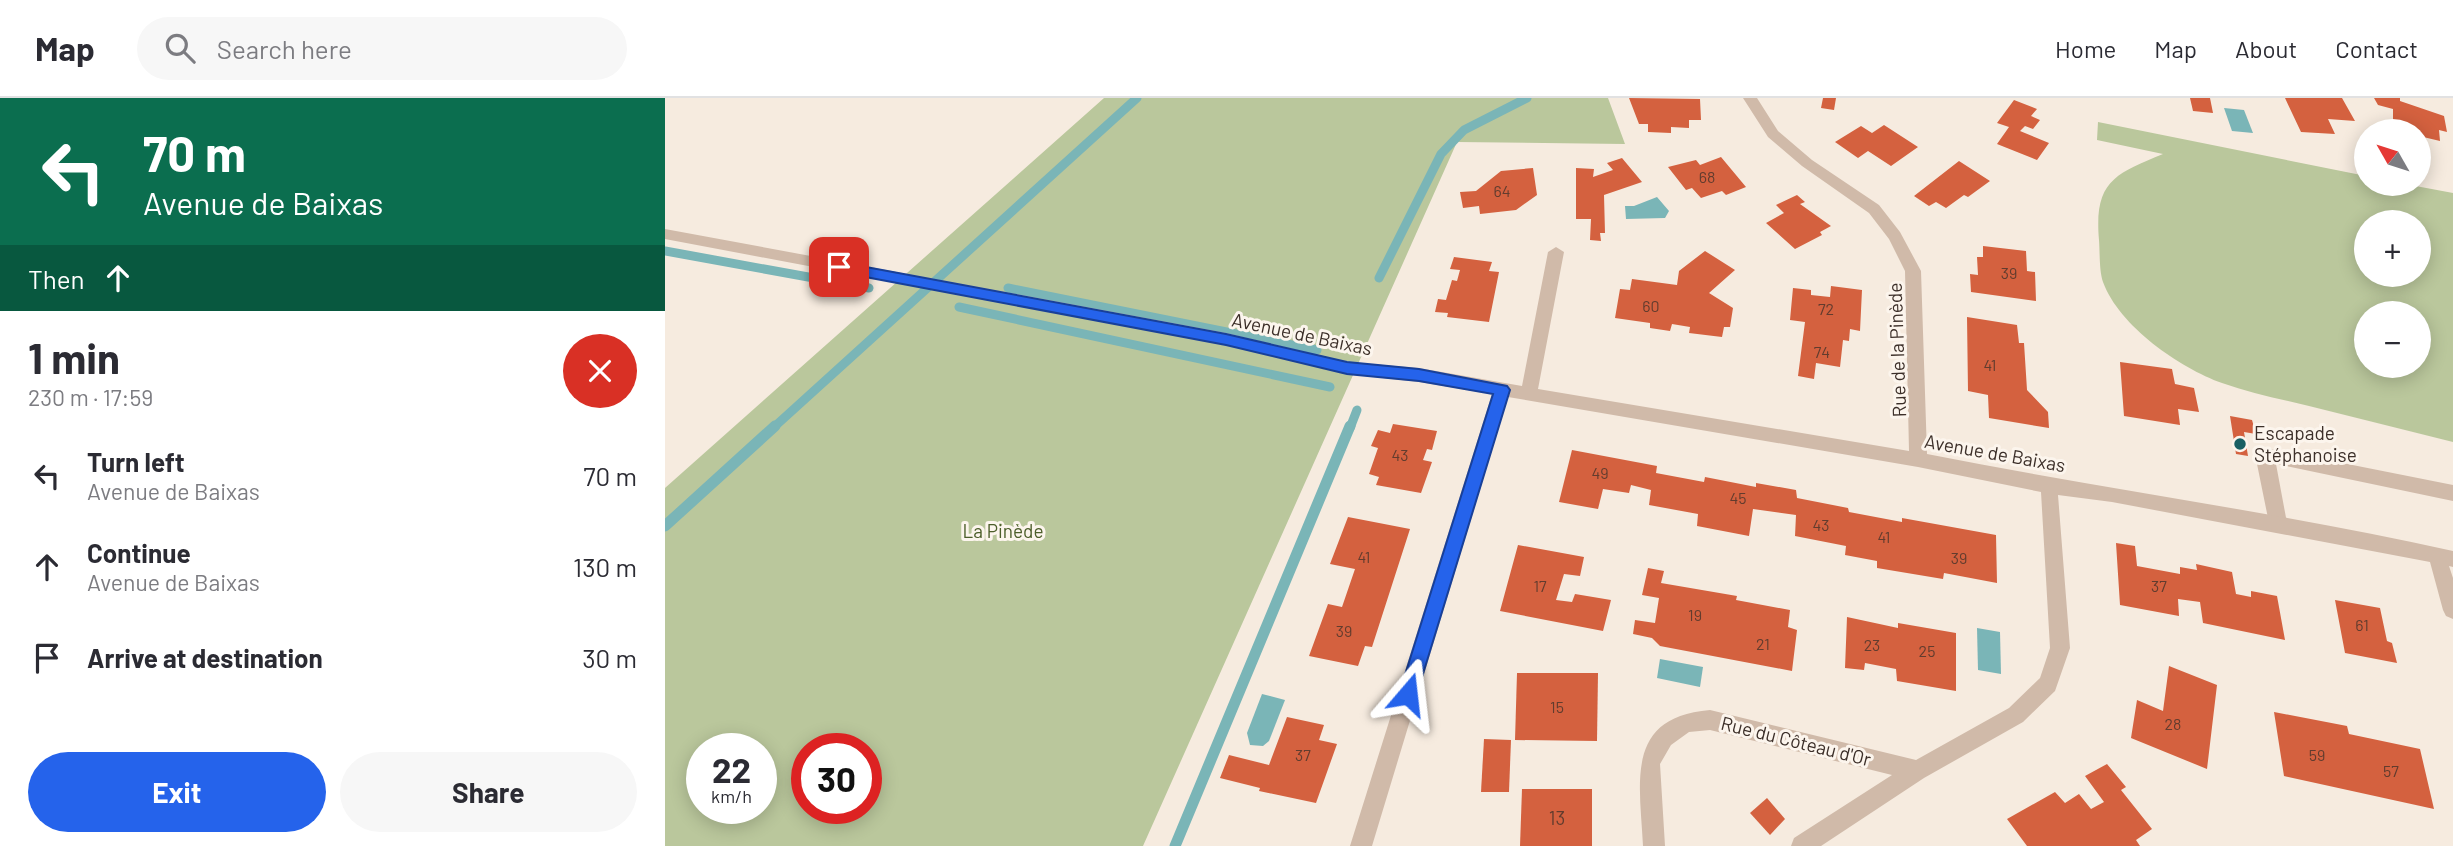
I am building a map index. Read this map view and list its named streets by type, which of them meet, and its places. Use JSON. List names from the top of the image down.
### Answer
{
  "streets": {
    "street": ["Avenue de Baixas", "Rue de la Pinède", "Rue du Côteau d'Or"]
  },
  "crossings": [
    ["Avenue de Baixas", "Rue de la Pinède"],
    ["Avenue de Baixas", "Rue du Côteau d'Or"]
  ],
  "parks": ["La Pinède"],
  "places": ["Escapade Stéphanoise"],
  "house_numbers": [
    "68",
    "64",
    "39",
    "60",
    "72",
    "74",
    "41",
    "43",
    "49",
    "45",
    "43",
    "41",
    "41",
    "39",
    "17",
    "37",
    "19",
    "61",
    "39",
    "21",
    "23",
    "25",
    "15",
    "28",
    "37",
    "59",
    "57",
    "13"
  ],
  "north": "top left",
  "page": {
    "header": "Map",
    "search": "Search here",
    "nav": [
      "Home",
      "Map",
      "About",
      "Contact"
    ],
    "turn": ["70 m", "Avenue de Baixas"],
    "map_buttons": ["+", "−"],
    "then": "Then",
    "heading": ["1 min", "230 m · 17:59"],
    "list": [
      {
        "name": "Turn left",
        "note": "Avenue de Baixas",
        "value": "70 m"
      },
      {
        "name": "Continue",
        "note": "Avenue de Baixas",
        "value": "130 m"
      },
      {
        "name": "Arrive at destination",
        "value": "30 m"
      }
    ],
    "speed": "22 km/h",
    "limit": "30",
    "buttons": ["Exit", "Share"]
  }
}
